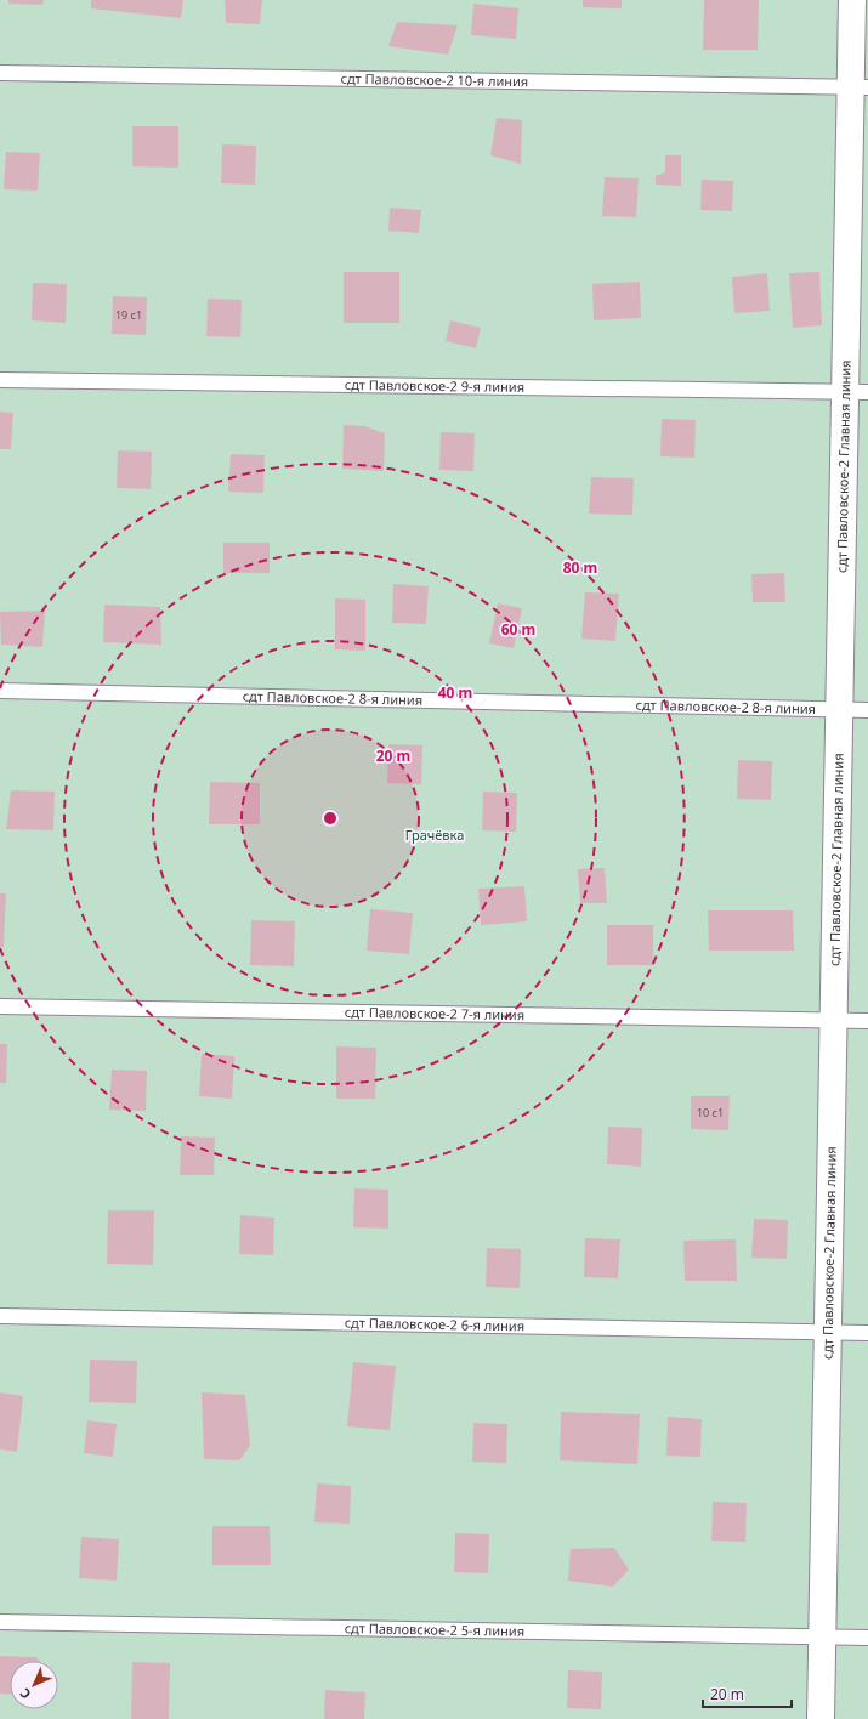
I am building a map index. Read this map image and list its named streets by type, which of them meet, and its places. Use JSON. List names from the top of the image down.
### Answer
{
  "streets": {
    "street": ["сдт Павловское-2 Главная линия"],
    "lane": [
      "сдт Павловское-2 10-я линия",
      "сдт Павловское-2 9-я линия",
      "сдт Павловское-2 8-я линия",
      "сдт Павловское-2 7-я линия",
      "сдт Павловское-2 6-я линия",
      "сдт Павловское-2 5-я линия"
    ]
  },
  "crossings": [
    ["сдт Павловское-2 10-я линия", "сдт Павловское-2 Главная линия"],
    ["сдт Павловское-2 9-я линия", "сдт Павловское-2 Главная линия"],
    ["сдт Павловское-2 Главная линия", "сдт Павловское-2 8-я линия"],
    ["сдт Павловское-2 Главная линия", "сдт Павловское-2 7-я линия"],
    ["сдт Павловское-2 Главная линия", "сдт Павловское-2 6-я линия"],
    ["сдт Павловское-2 Главная линия", "сдт Павловское-2 5-я линия"]
  ],
  "parks": ["Грачёвка"],
  "house_numbers": ["19 с1", "10 с1"],
  "scale_bar": "20 m",
  "north": "bottom left",
  "rings": [
    "80 m",
    "60 m",
    "40 m",
    "20 m"
  ]
}
